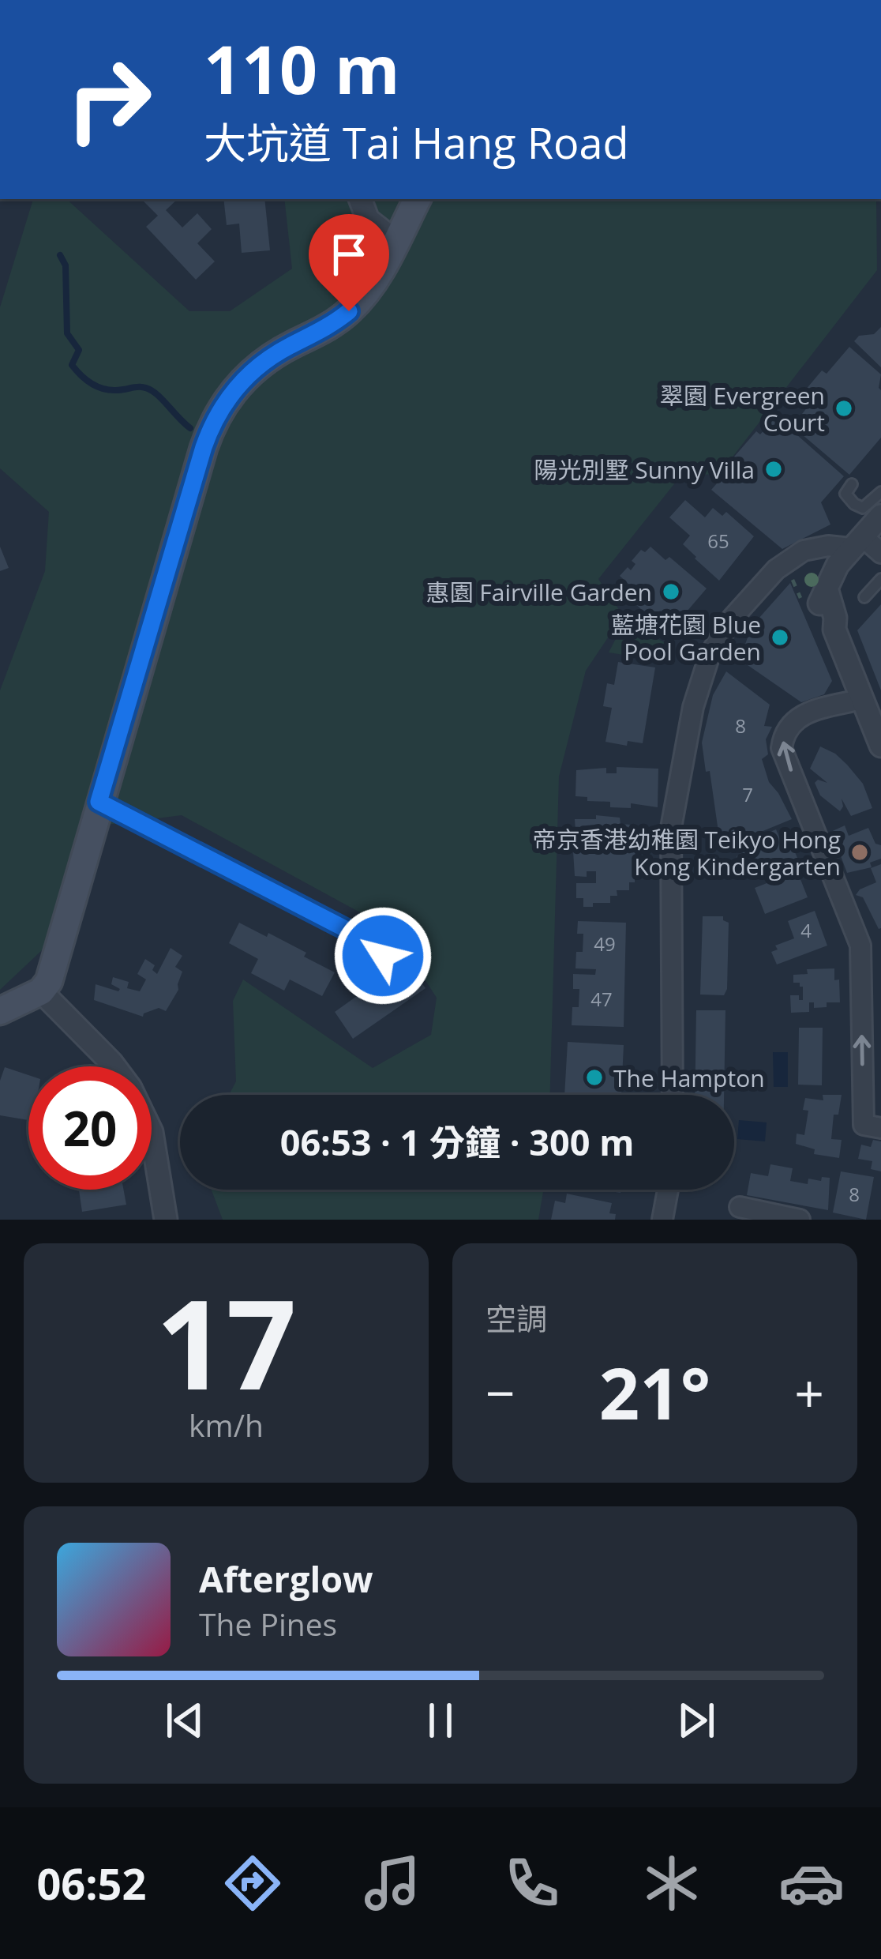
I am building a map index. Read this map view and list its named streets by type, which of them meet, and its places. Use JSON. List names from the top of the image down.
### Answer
{
  "places": [
    "翠園 Evergreen Court",
    "陽光別墅 Sunny Villa",
    "惠園 Fairville Garden",
    "藍塘花園 Blue Pool Garden",
    "帝京香港幼稚園 Teikyo Hong Kong Kindergarten",
    "The Hampton"
  ],
  "house_numbers": [
    "65",
    "8",
    "7",
    "4",
    "49",
    "47",
    "8"
  ],
  "page": {
    "turn": ["110 m", "大坑道 Tai Hang Road"],
    "limit": "20",
    "trip": "06:53 · 1 分鐘 · 300 m",
    "tile": [
      ["17", "km/h"],
      "空調"
    ],
    "heat": ["−", "21°", "+"],
    "song": ["Afterglow", "The Pines"],
    "tabs": "06:52"
  }
}
